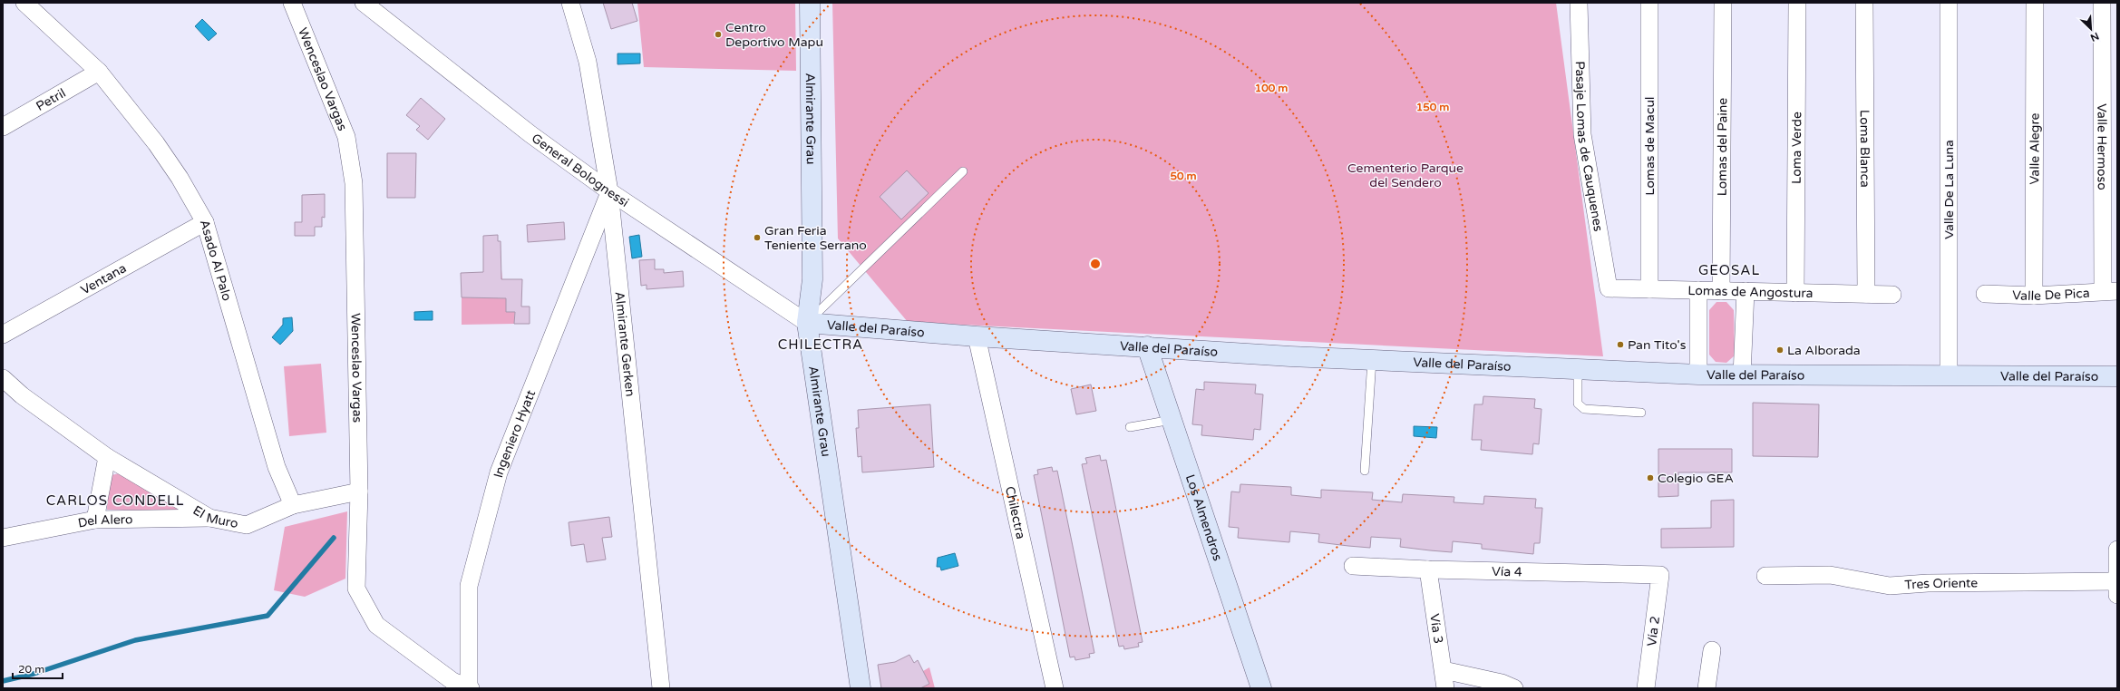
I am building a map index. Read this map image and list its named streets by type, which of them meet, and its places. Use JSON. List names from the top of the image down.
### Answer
{
  "streets": {
    "street": [
      "Wenceslao Vargas",
      "Petril",
      "Almirante Grau",
      "Pasaje Lomas de Cauquenes",
      "Lomas de Macul",
      "Lomas del Paine",
      "Valle Hermoso",
      "Loma Verde",
      "Loma Blanca",
      "Valle Alegre",
      "General Bolognessi",
      "Valle De La Luna",
      "Asado Al Palo",
      "Ventana",
      "Lomas de Angostura",
      "Valle De Pica",
      "Valle del Paraíso",
      "Almirante Gerken",
      "Ingeniero Hyatt",
      "Chilectra",
      "El Muro",
      "Los Almendros",
      "Del Alero",
      "Vía 4",
      "Tres Oriente",
      "Vía 3",
      "Vía 2"
    ]
  },
  "crossings": [
    ["Wenceslao Vargas", "Ingeniero Hyatt"],
    ["Petril", "Asado Al Palo"],
    ["Almirante Grau", "General Bolognessi"],
    ["Almirante Grau", "Valle del Paraíso"],
    ["Pasaje Lomas de Cauquenes", "Lomas de Angostura"],
    ["Lomas de Macul", "Lomas de Angostura"],
    ["Lomas del Paine", "Lomas de Angostura"],
    ["Valle Hermoso", "Valle De Pica"],
    ["Loma Verde", "Lomas de Angostura"],
    ["Loma Blanca", "Lomas de Angostura"],
    ["Valle Alegre", "Valle De Pica"],
    ["General Bolognessi", "Valle del Paraíso"],
    ["General Bolognessi", "Almirante Gerken"],
    ["General Bolognessi", "Ingeniero Hyatt"],
    ["Valle De La Luna", "Valle del Paraíso"],
    ["Asado Al Palo", "Ventana"],
    ["Asado Al Palo", "El Muro"],
    ["Valle del Paraíso", "Chilectra"],
    ["Valle del Paraíso", "Los Almendros"],
    ["Almirante Gerken", "Ingeniero Hyatt"],
    ["El Muro", "Del Alero"],
    ["Vía 4", "Vía 3"],
    ["Vía 4", "Vía 2"]
  ],
  "districts": ["GEOSAL", "CHILECTRA", "CARLOS CONDELL"],
  "parks": ["Cementerio Parque del Sendero"],
  "places": [
    "Centro Deportivo Mapu",
    "Gran Feria Teniente Serrano",
    "Pan Tito's",
    "La Alborada",
    "Colegio GEA"
  ],
  "scale_bar": "20 m",
  "north": "bottom right",
  "rings": ["100 m", "150 m", "50 m"]
}
